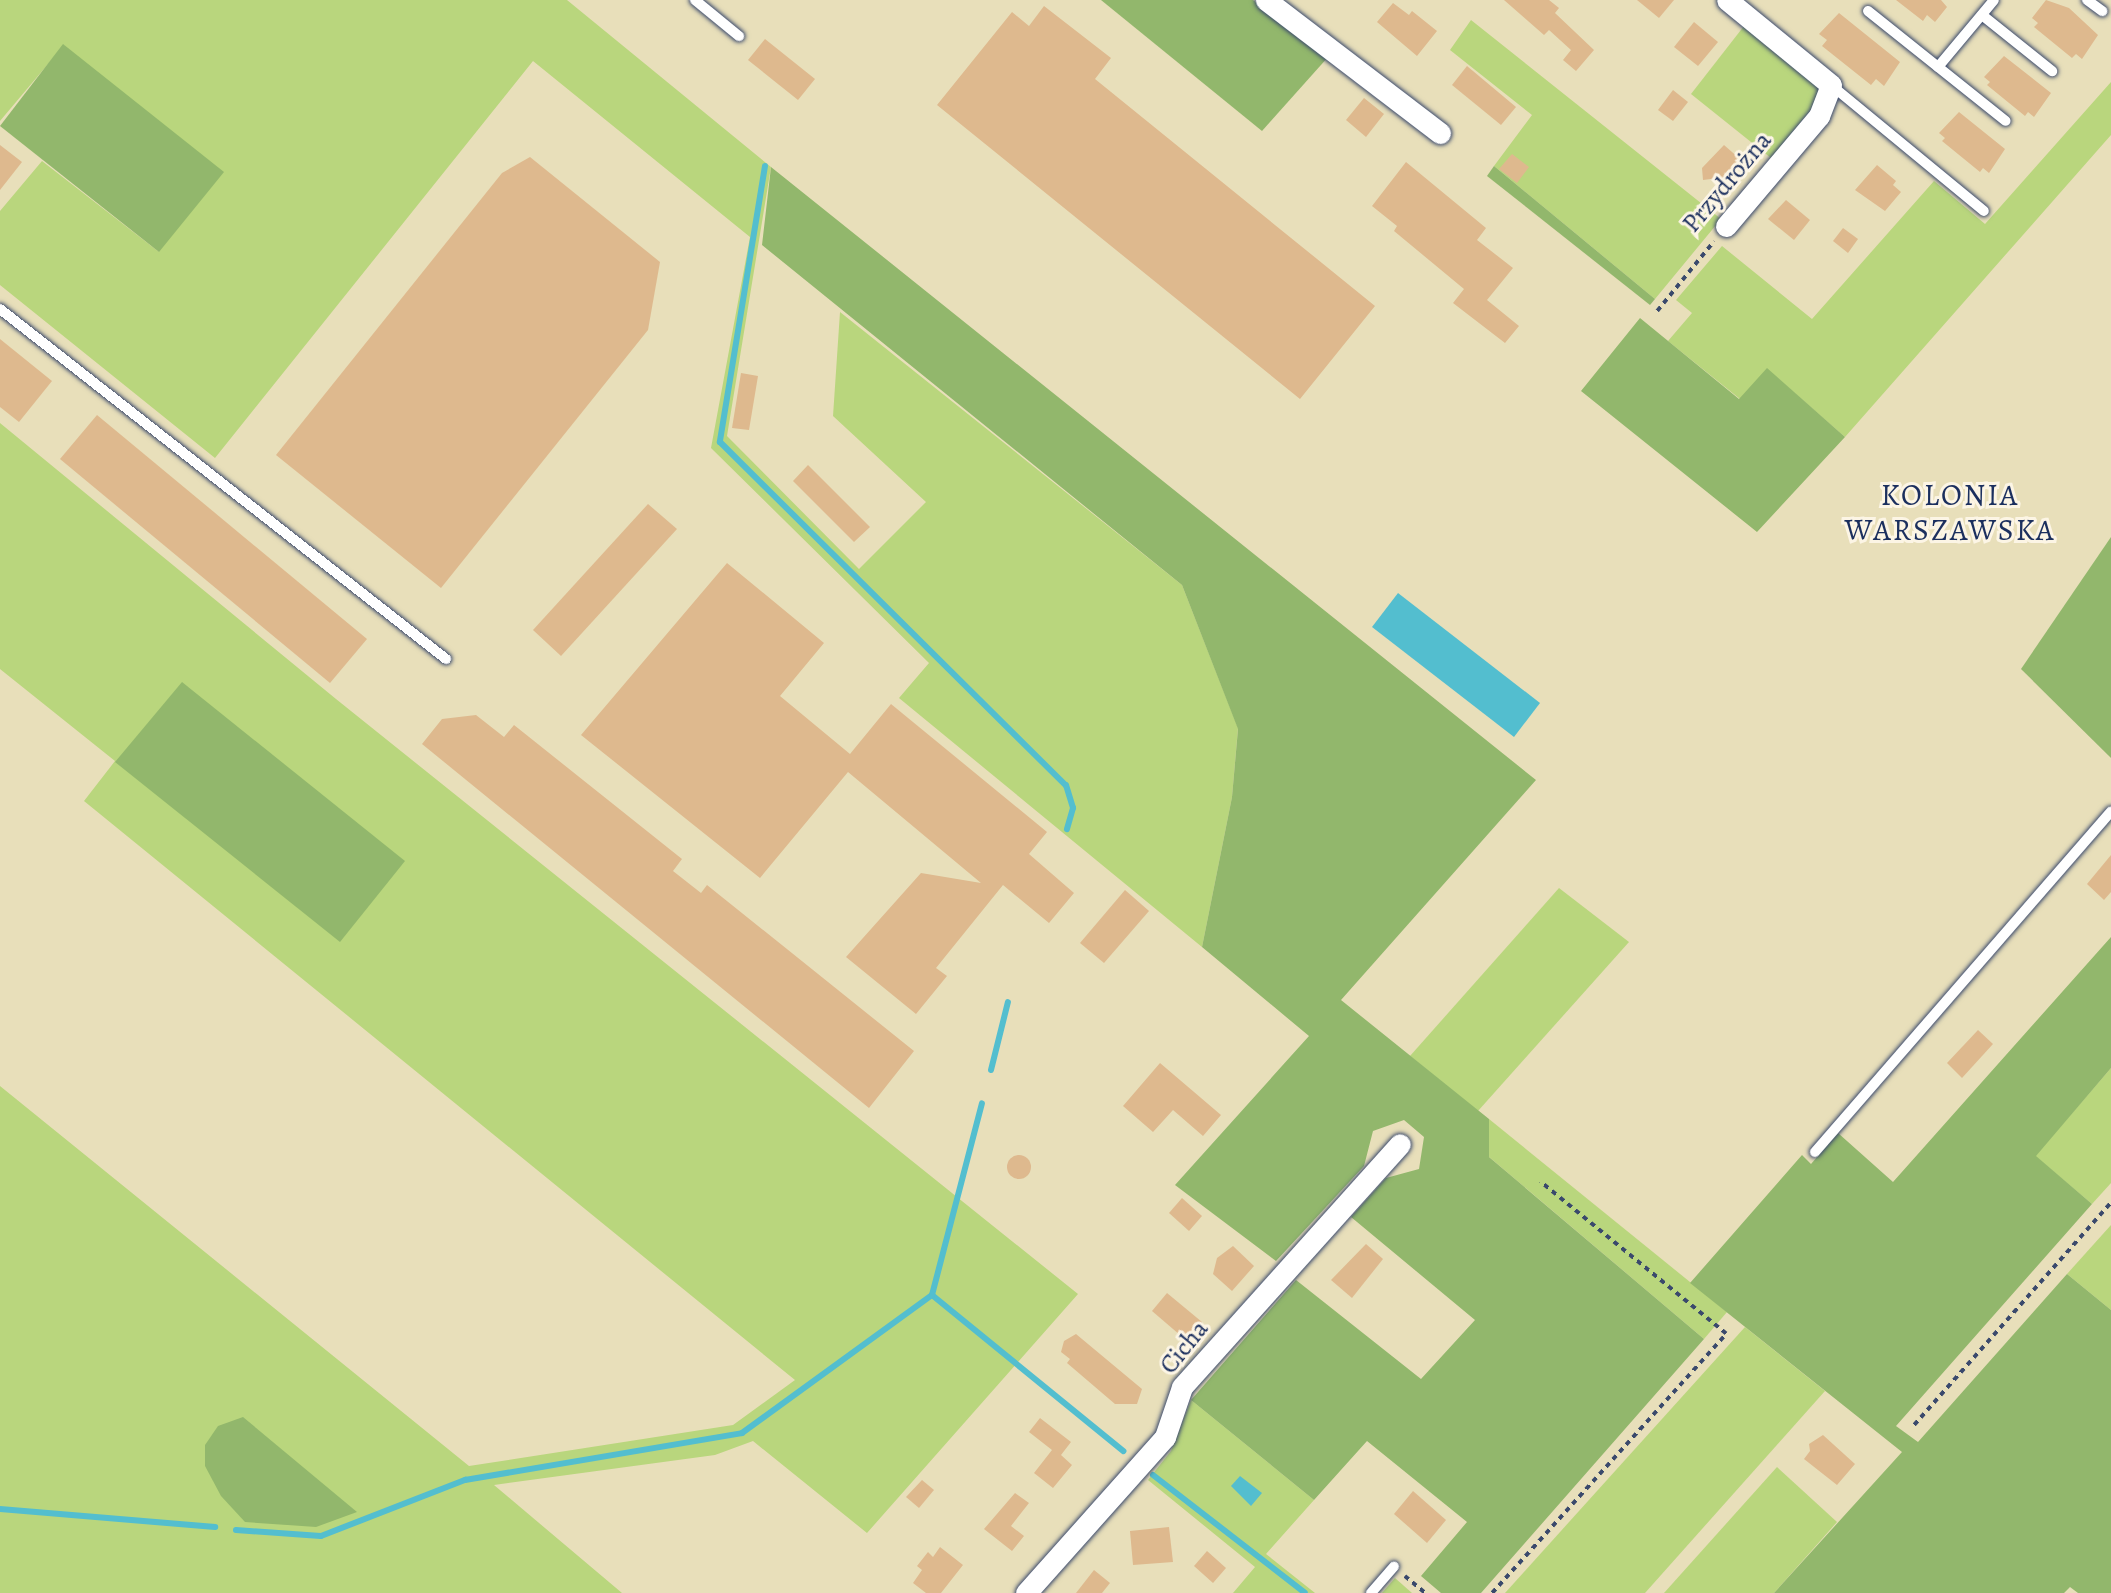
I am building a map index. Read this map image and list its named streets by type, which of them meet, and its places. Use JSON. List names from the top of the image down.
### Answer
{
  "streets": {
    "street": ["Przydrożna", "Cicha"]
  },
  "districts": ["KOLONIA WARSZAWSKA"]
}
